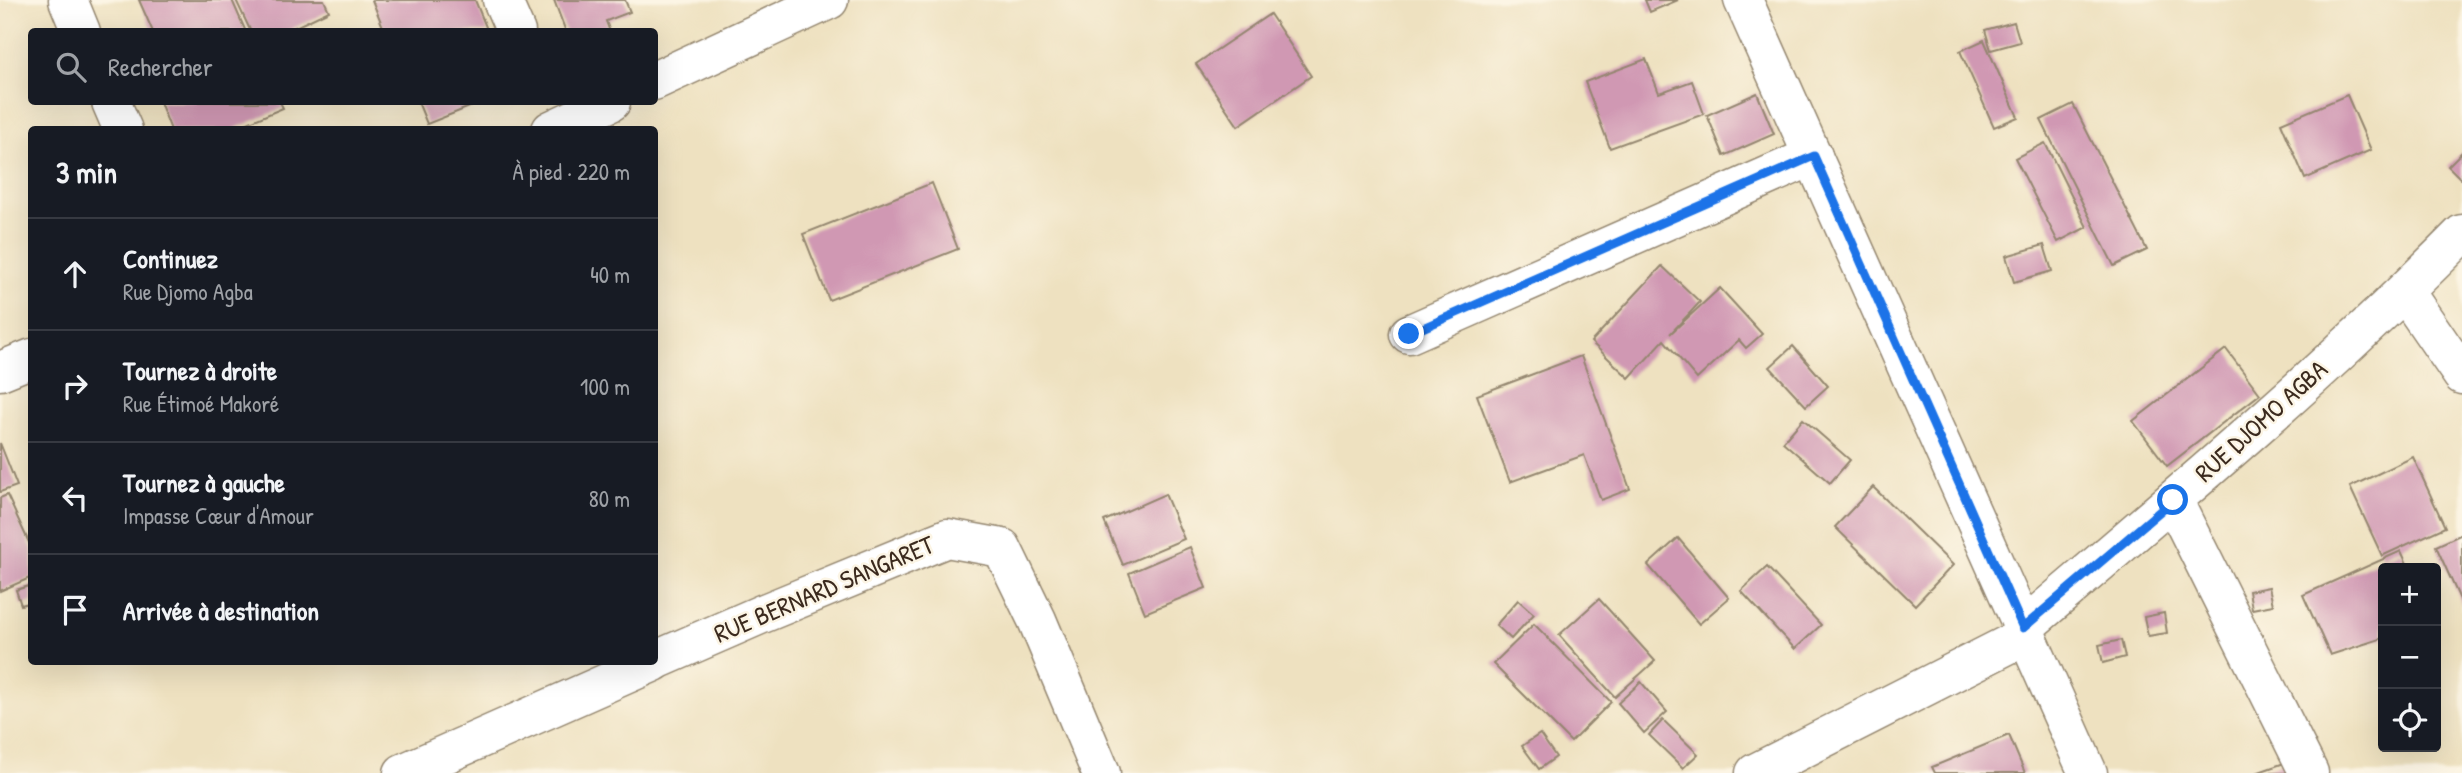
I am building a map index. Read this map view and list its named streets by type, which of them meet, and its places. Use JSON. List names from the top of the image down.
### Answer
{
  "streets": {
    "street": ["RUE DJOMO AGBA", "RUE BERNARD SANGARET"]
  },
  "page": {
    "search": "Rechercher",
    "heading": ["3 min", "À pied · 220 m"],
    "list": [
      ["Continuez", "Rue Djomo Agba", "40 m"],
      ["Tournez à droite", "Rue Étimoé Makoré", "100 m"],
      ["Tournez à gauche", "Impasse Cœur d'Amour", "80 m"],
      "Arrivée à destination"
    ],
    "map_buttons": ["+", "−"]
  }
}
